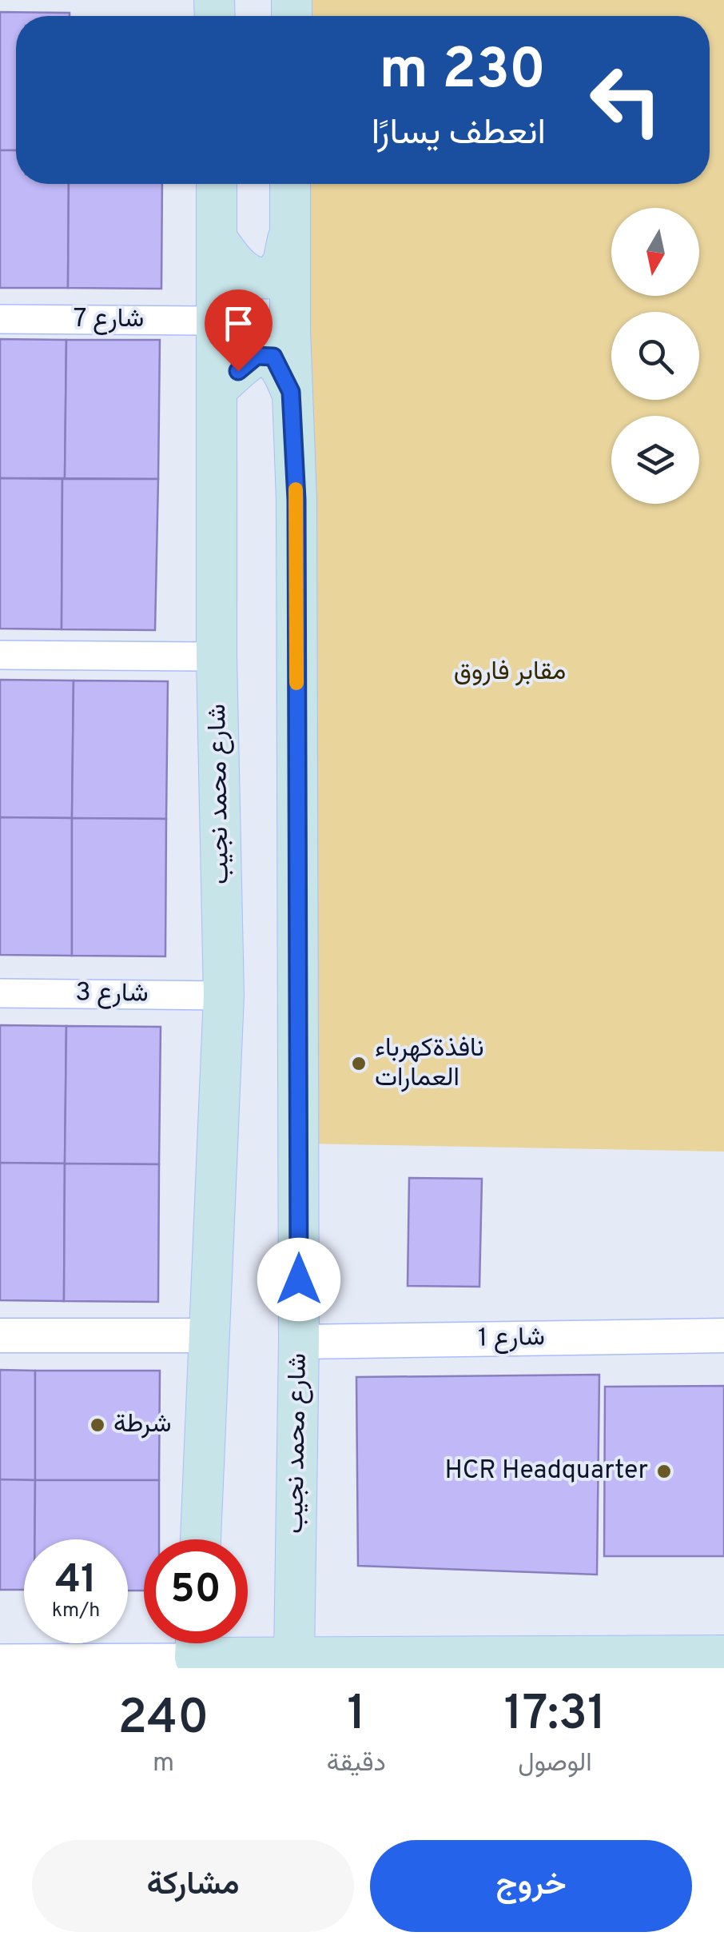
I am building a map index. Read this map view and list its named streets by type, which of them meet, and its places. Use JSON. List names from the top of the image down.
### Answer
{
  "streets": {
    "main road": ["شارع محمد نجيب"],
    "street": ["شارع 7", "شارع 3", "شارع 1"]
  },
  "crossings": [
    ["شارع 7", "شارع محمد نجيب"],
    ["شارع محمد نجيب", "شارع 3"],
    ["شارع محمد نجيب", "شارع 1"]
  ],
  "parks": ["مقابر فاروق"],
  "places": ["نافذةكهرباء العمارات", "شرطة", "HCR Headquarter"],
  "north": "bottom",
  "page": {
    "turn": ["230 m", "انعطف يسارًا"],
    "speed": "41 km/h",
    "limit": "50",
    "eta": [
      "17:31",
      "الوصول",
      "1",
      "دقيقة",
      "240",
      "m"
    ],
    "buttons": ["خروج", "مشاركة"]
  }
}
